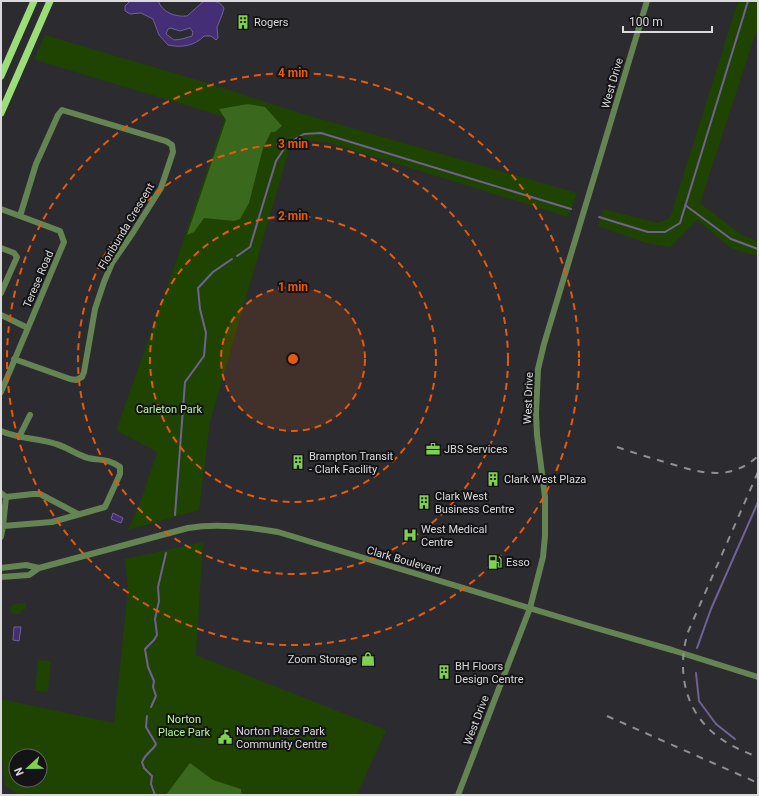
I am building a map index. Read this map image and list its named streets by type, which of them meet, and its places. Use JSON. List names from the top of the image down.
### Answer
{
  "streets": {
    "street": [
      "West Drive",
      "Floribunda Crescent",
      "Terese Road",
      "Clark Boulevard"
    ]
  },
  "crossings": [
    ["West Drive", "Clark Boulevard"],
    ["Floribunda Crescent", "Terese Road"]
  ],
  "parks": ["Carleton Park", "Norton Place Park"],
  "places": {
    "building": [
      "Rogers",
      "Brampton Transit - Clark Facility",
      "Clark West Plaza",
      "Clark West Business Centre",
      "BH Floors Design Centre"
    ],
    "office": ["JBS Services"],
    "hospital": ["West Medical Centre"],
    "fuel station": ["Esso"],
    "shop": ["Zoom Storage"],
    "public building": ["Norton Place Park Community Centre"]
  },
  "scale_bar": "100 m",
  "north": "left",
  "rings": [
    "4 min",
    "3 min",
    "2 min",
    "1 min"
  ]
}
